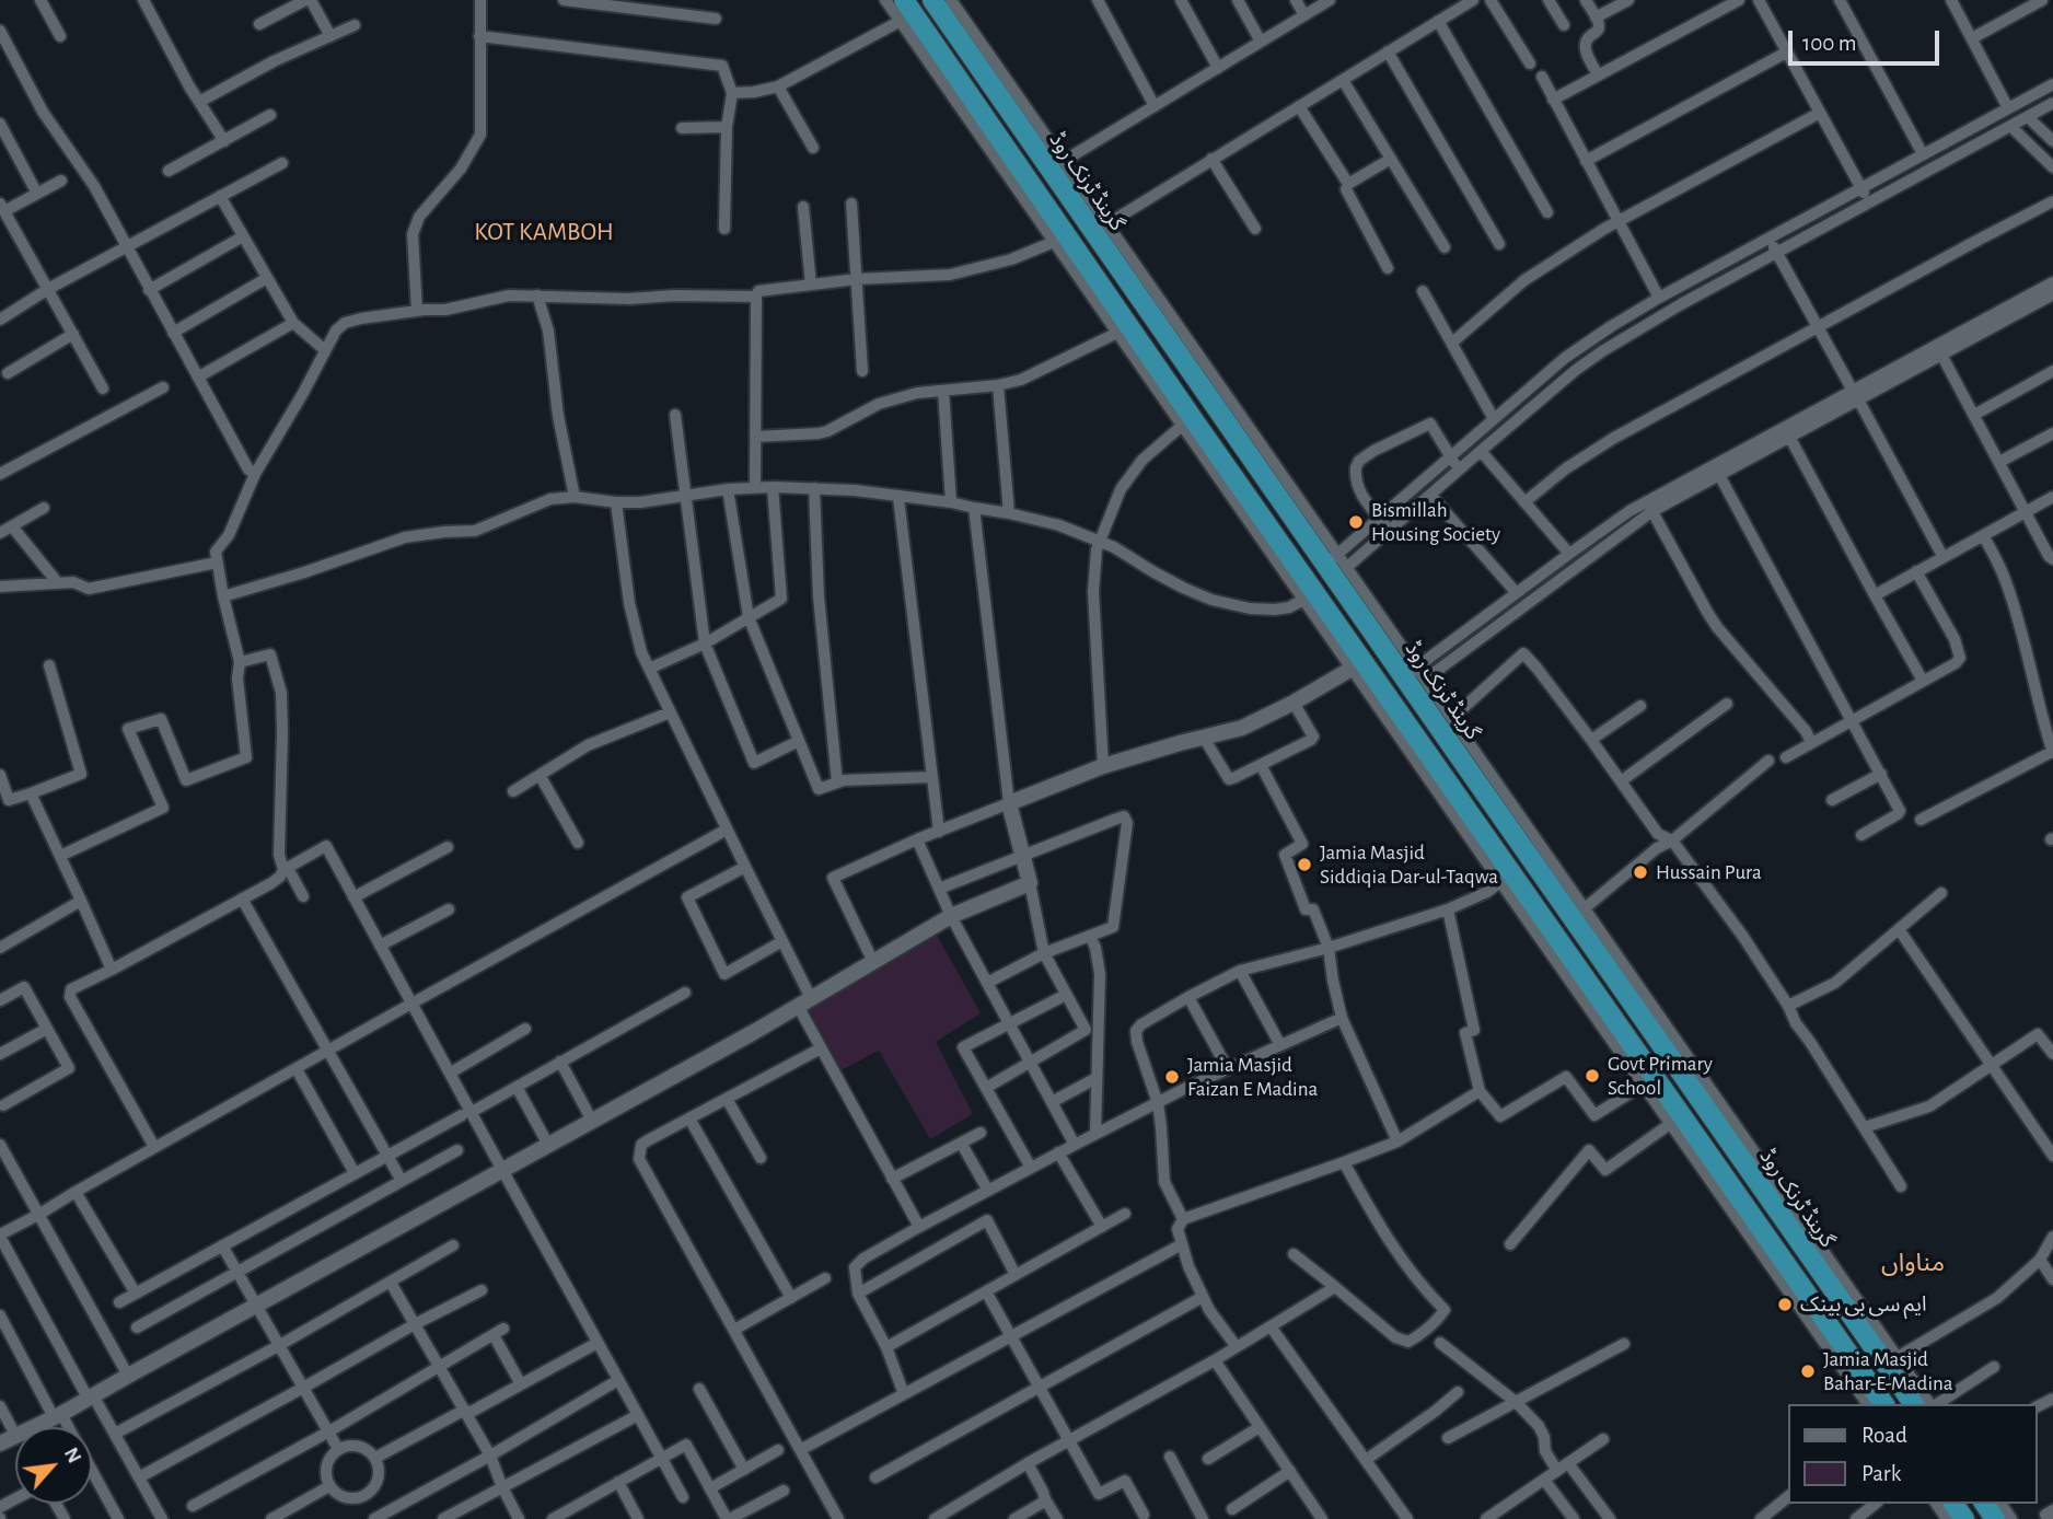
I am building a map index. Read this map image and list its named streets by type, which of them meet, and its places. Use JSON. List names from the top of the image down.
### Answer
{
  "streets": {
    "highway": ["گرینڈ ٹرنک روڈ"]
  },
  "districts": ["KOT KAMBOH", "مناواں"],
  "places": [
    "Bismillah Housing Society",
    "Jamia Masjid Siddiqia Dar-ul-Taqwa",
    "Hussain Pura",
    "Govt Primary School",
    "Jamia Masjid Faizan E Madina",
    "ایم سی بی بینک",
    "Jamia Masjid Bahar-E-Madina"
  ],
  "legend": ["Road", "Park"],
  "scale_bar": "100 m",
  "north": "top right"
}
